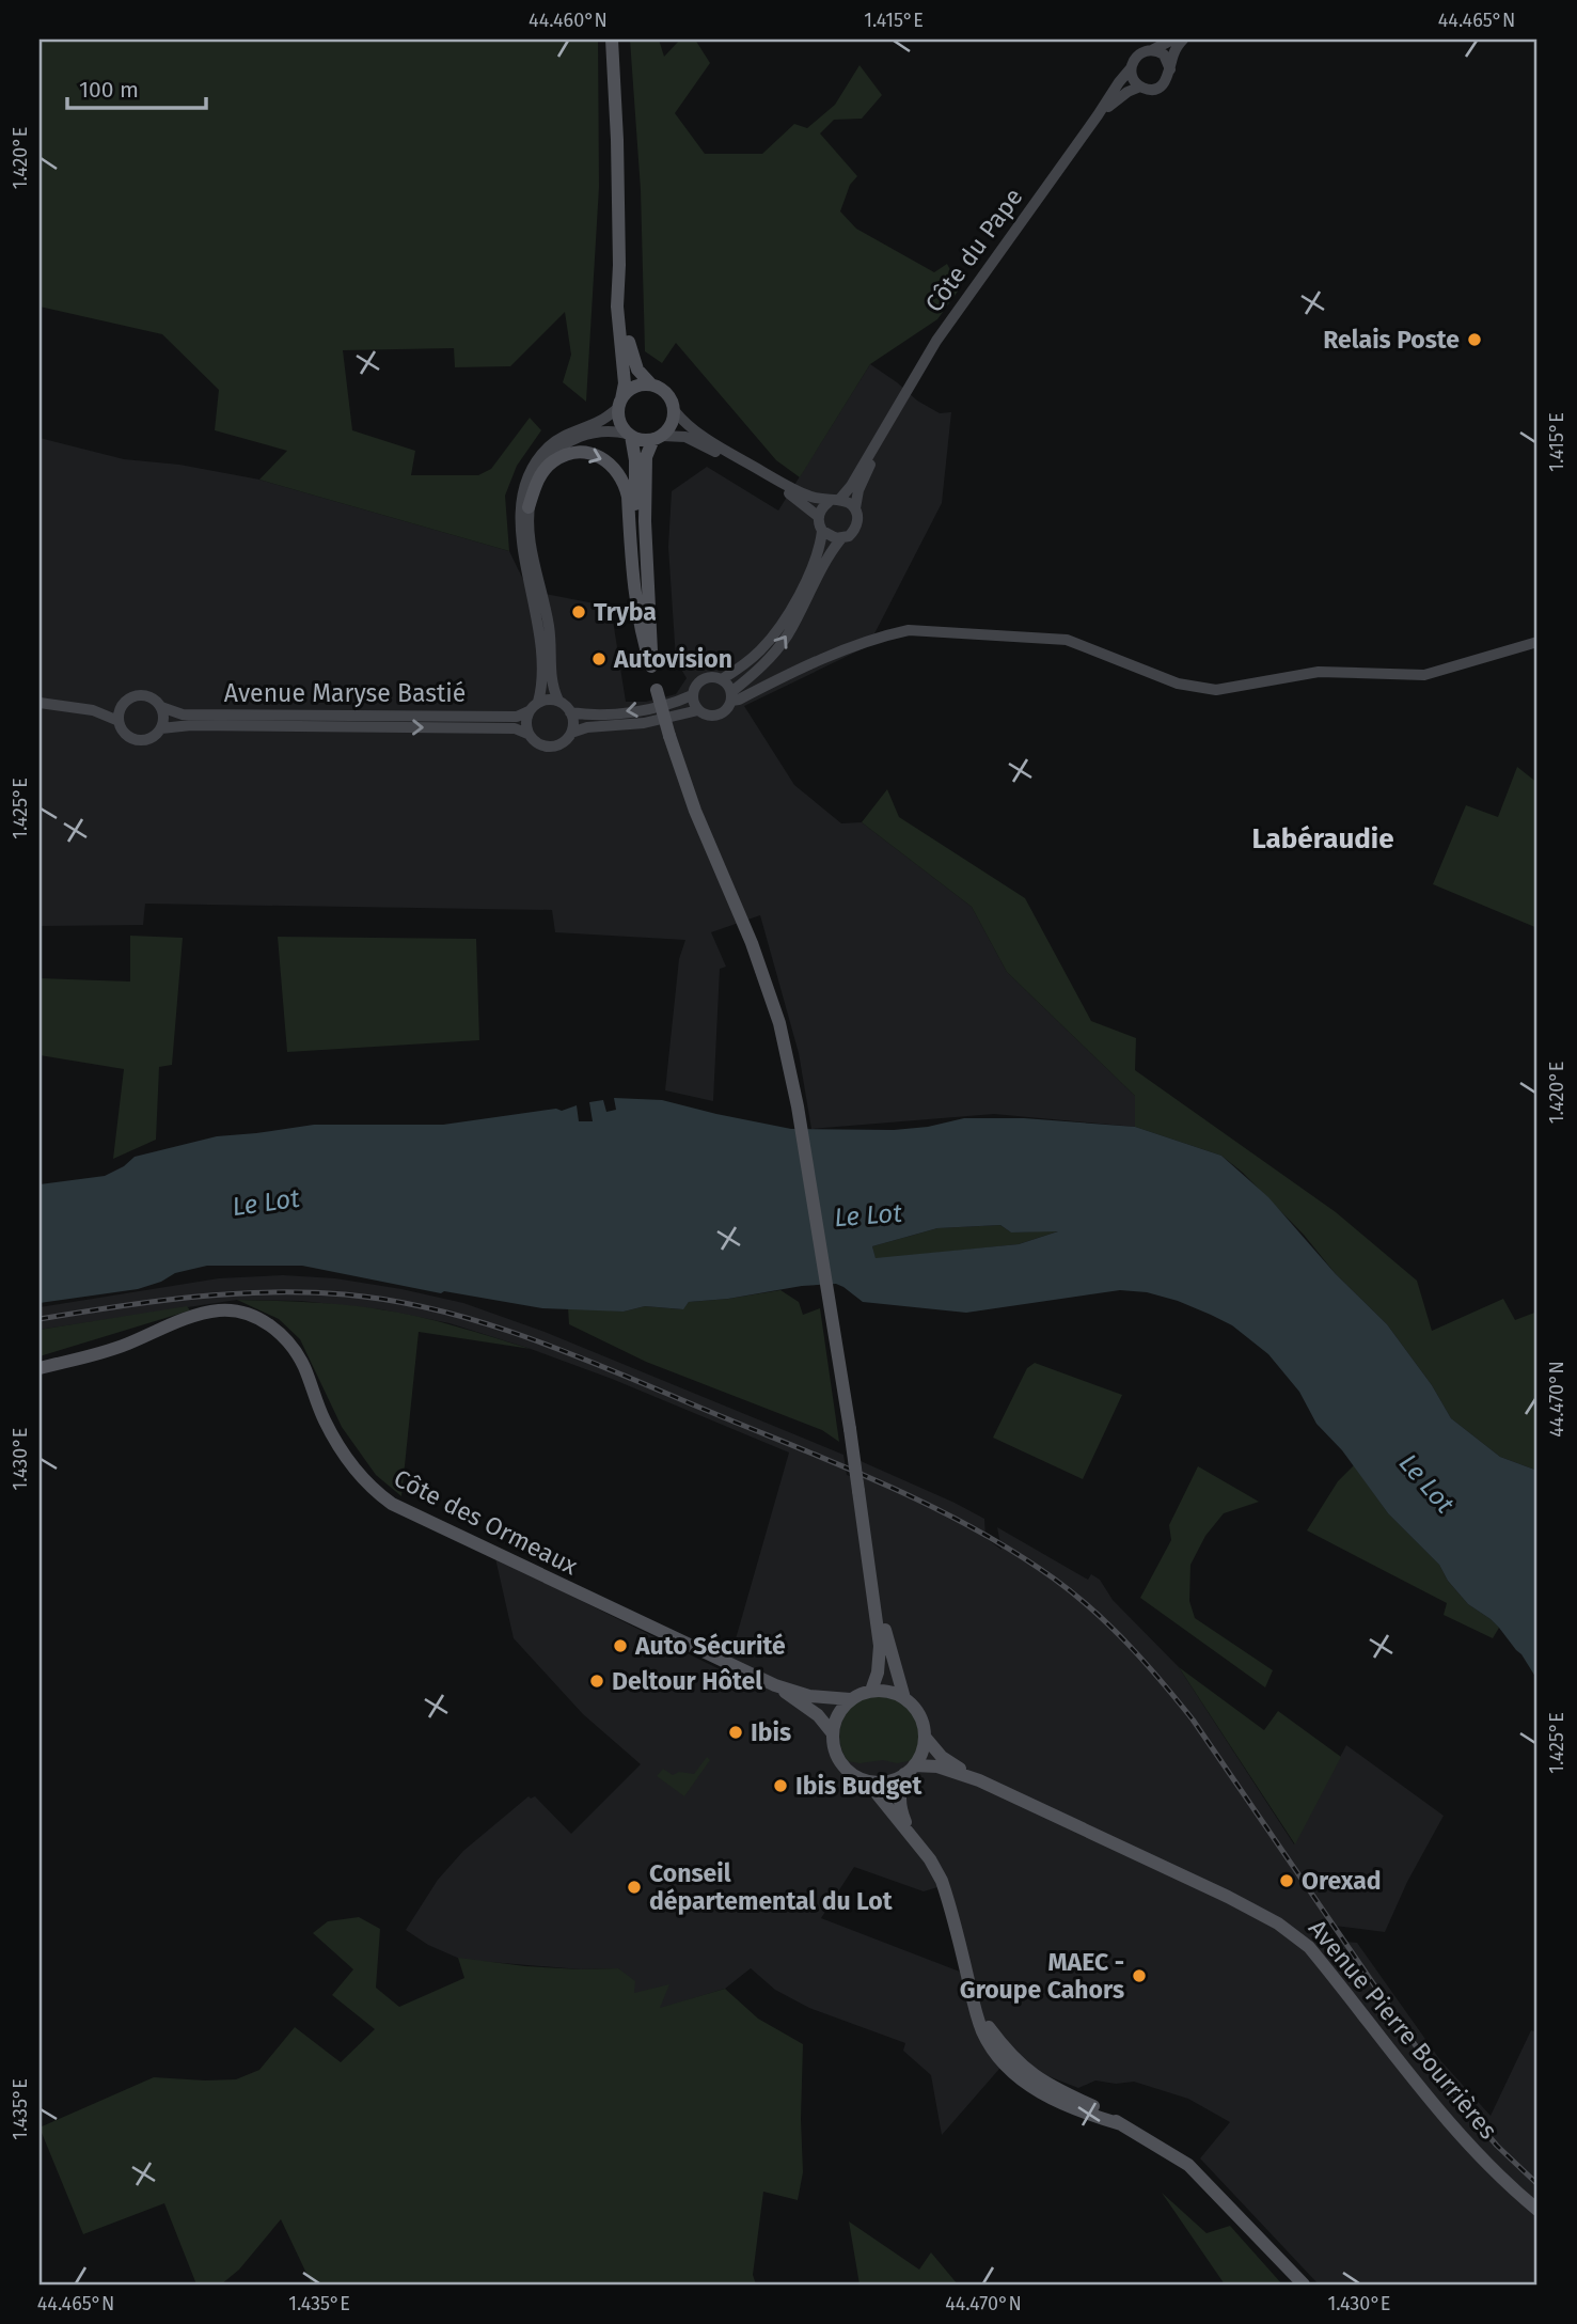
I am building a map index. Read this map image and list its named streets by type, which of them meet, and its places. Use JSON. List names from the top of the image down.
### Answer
{
  "streets": {
    "main road": ["Côte des Ormeaux", "Avenue Pierre Bourrières"],
    "street": ["Côte du Pape", "Avenue Maryse Bastié"]
  },
  "crossings": [
    ["Côte des Ormeaux", "Avenue Pierre Bourrières"]
  ],
  "districts": ["Labéraudie"],
  "water": ["Le Lot"],
  "places": [
    "Relais Poste",
    "Tryba",
    "Autovision",
    "Auto Sécurité",
    "Deltour Hôtel",
    "Ibis",
    "Ibis Budget",
    "Orexad",
    "Conseil départemental du Lot",
    "MAEC - Groupe Cahors"
  ],
  "scale_bar": "100 m",
  "coordinates": [
    "44.460°N",
    "1.415°E",
    "44.465°N",
    "1.420°E",
    "1.425°E",
    "44.470°N",
    "1.430°E",
    "1.435°E"
  ]
}
